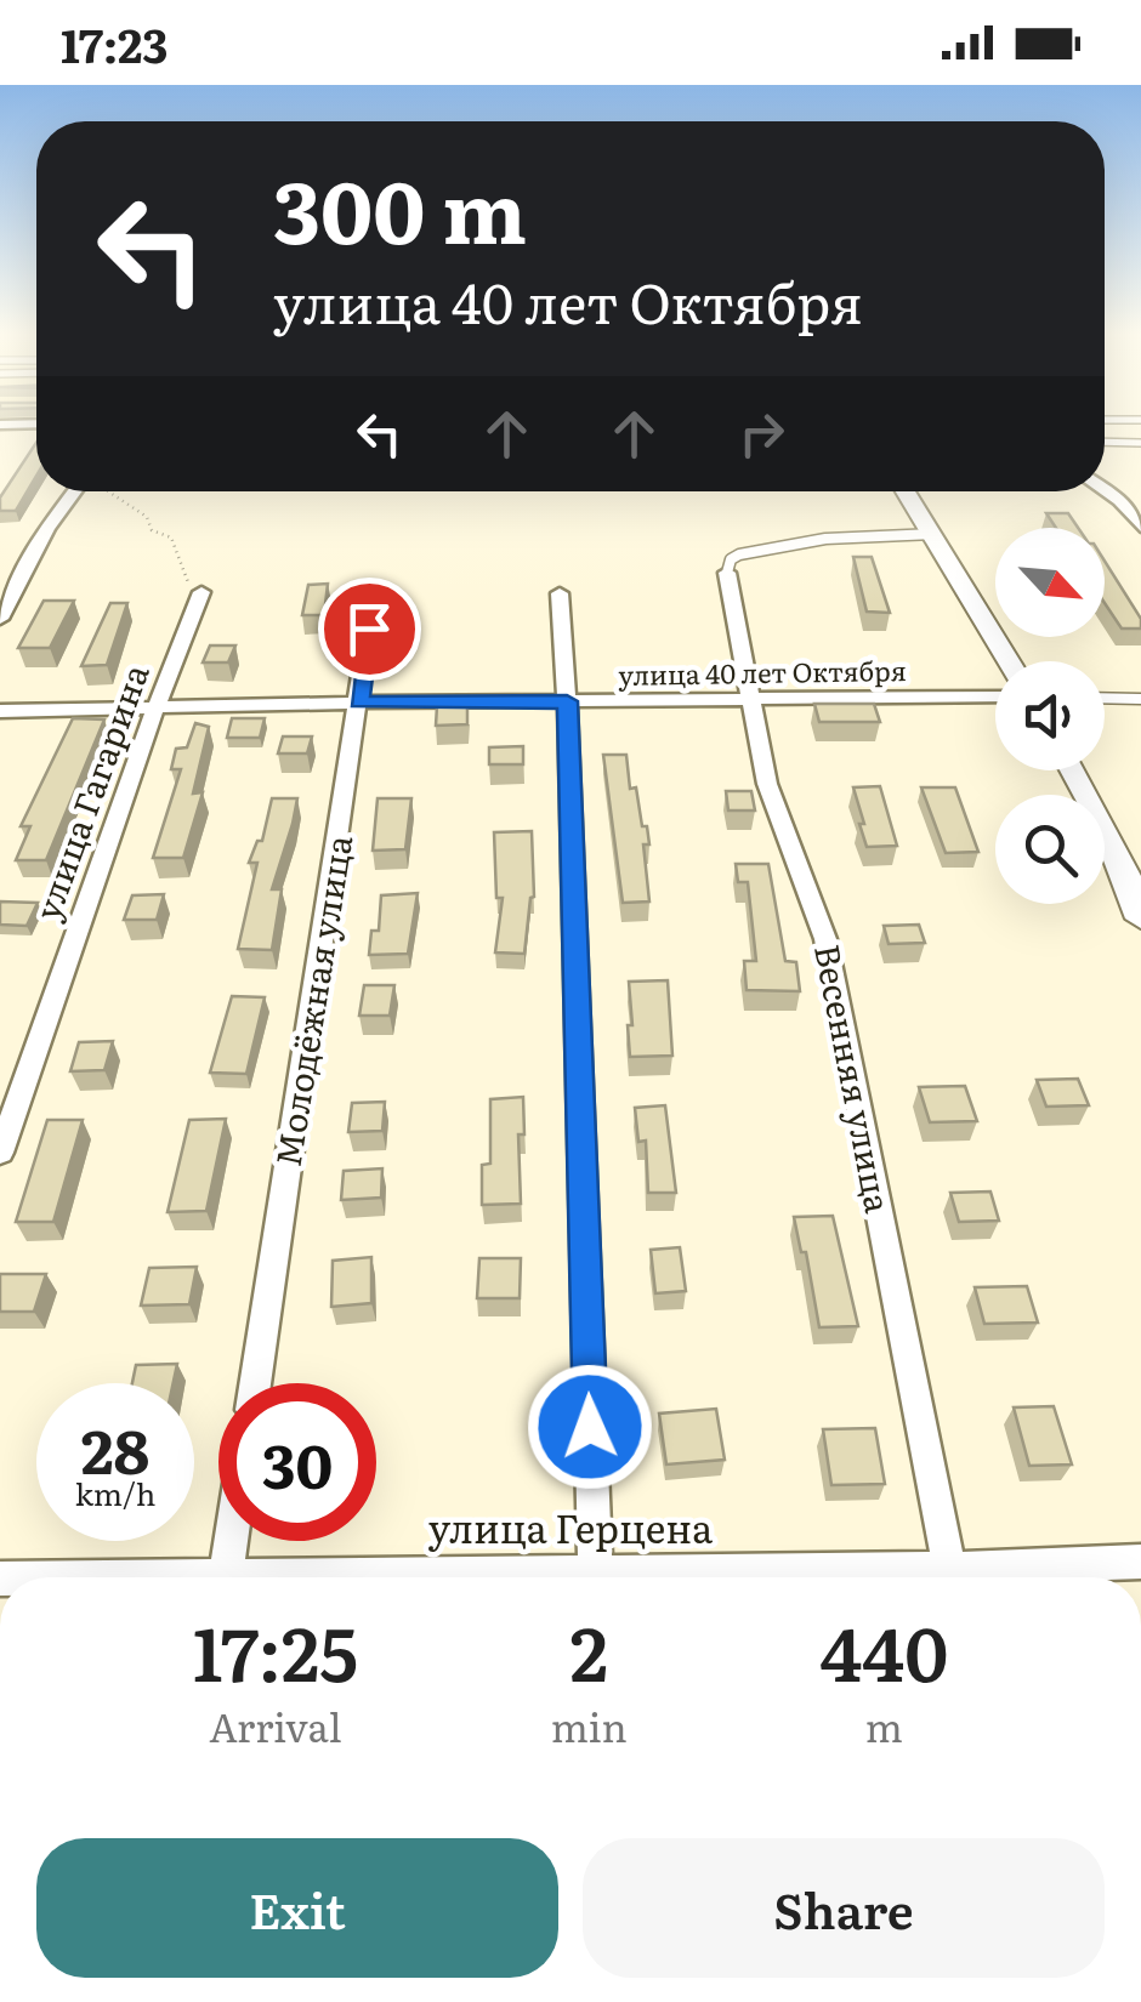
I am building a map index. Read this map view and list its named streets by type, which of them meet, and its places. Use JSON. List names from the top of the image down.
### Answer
{
  "streets": {
    "street": [
      "улица 40 лет Октября",
      "улица Гагарина",
      "Молодёжная улица",
      "Весенняя улица",
      "улица Герцена"
    ]
  },
  "crossings": [
    ["улица 40 лет Октября", "улица Гагарина"],
    ["улица 40 лет Октября", "Молодёжная улица"],
    ["улица 40 лет Октября", "Весенняя улица"]
  ],
  "north": "bottom right",
  "page": {
    "status": "17:23",
    "turn": ["300 m", "улица 40 лет Октября"],
    "speed": "28 km/h",
    "limit": "30",
    "eta": [
      "17:25",
      "Arrival",
      "2",
      "min",
      "440",
      "m"
    ],
    "buttons": ["Exit", "Share"]
  }
}
